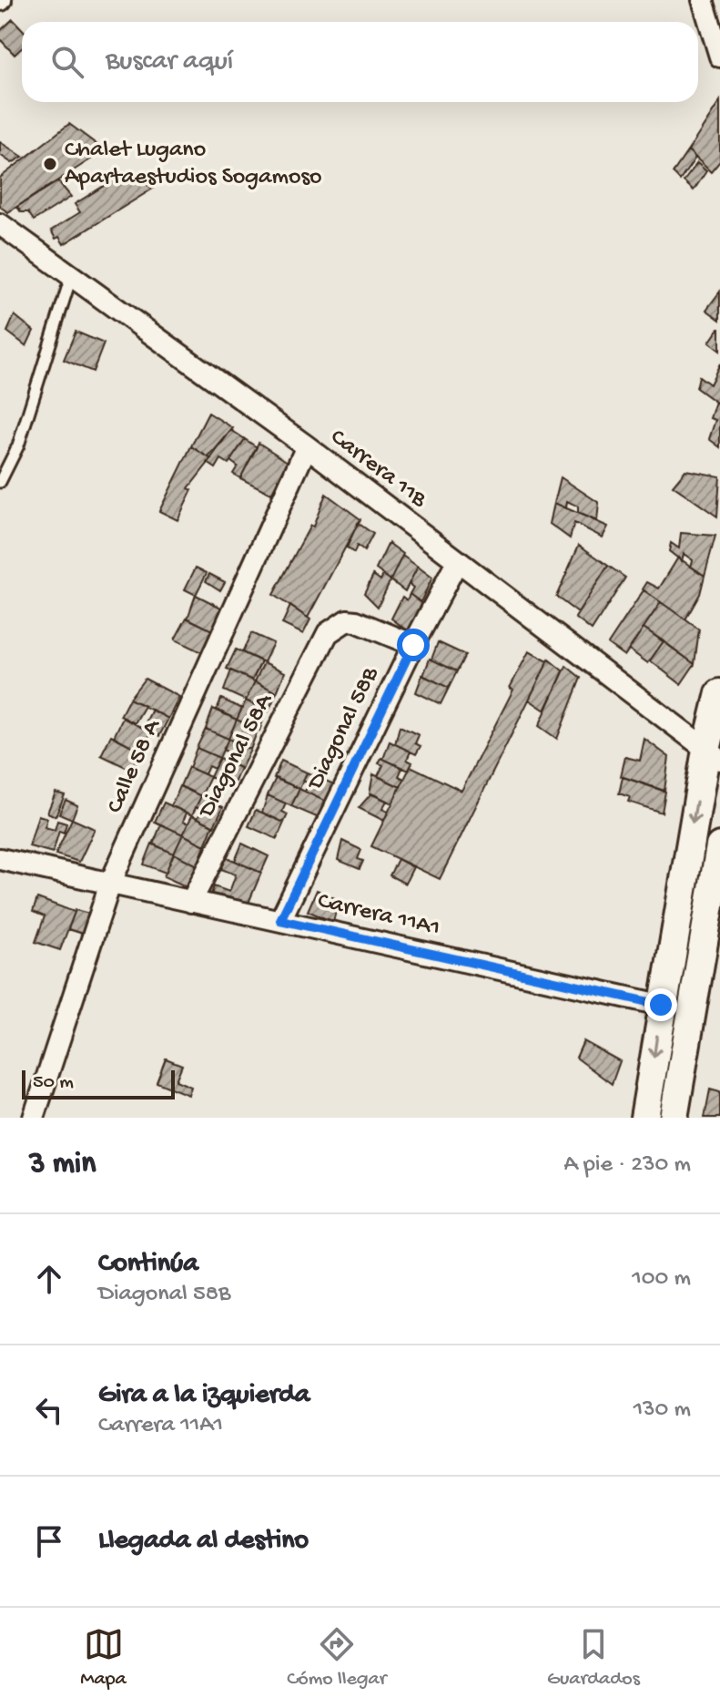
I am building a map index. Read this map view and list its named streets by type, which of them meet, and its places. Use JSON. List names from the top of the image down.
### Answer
{
  "streets": {
    "street": [
      "Carrera 11B",
      "Diagonal 58B",
      "Diagonal 58A",
      "Calle 58 A",
      "Carrera 11A1"
    ]
  },
  "crossings": [
    ["Carrera 11B", "Diagonal 58B"],
    ["Carrera 11B", "Calle 58 A"],
    ["Diagonal 58B", "Diagonal 58A"],
    ["Diagonal 58B", "Carrera 11A1"],
    ["Diagonal 58A", "Carrera 11A1"],
    ["Calle 58 A", "Carrera 11A1"]
  ],
  "places": ["Chalet Lugano Apartaestudios Sogamoso"],
  "scale_bar": "50 m",
  "page": {
    "search": "Buscar aquí",
    "scale": "50 m",
    "heading": ["3 min", "A pie · 230 m"],
    "list": [
      ["Continúa", "Diagonal 58B", "100 m"],
      ["Gira a la izquierda", "Carrera 11A1", "130 m"],
      "Llegada al destino"
    ],
    "nav": ["Mapa", "Cómo llegar", "Guardados"]
  }
}
